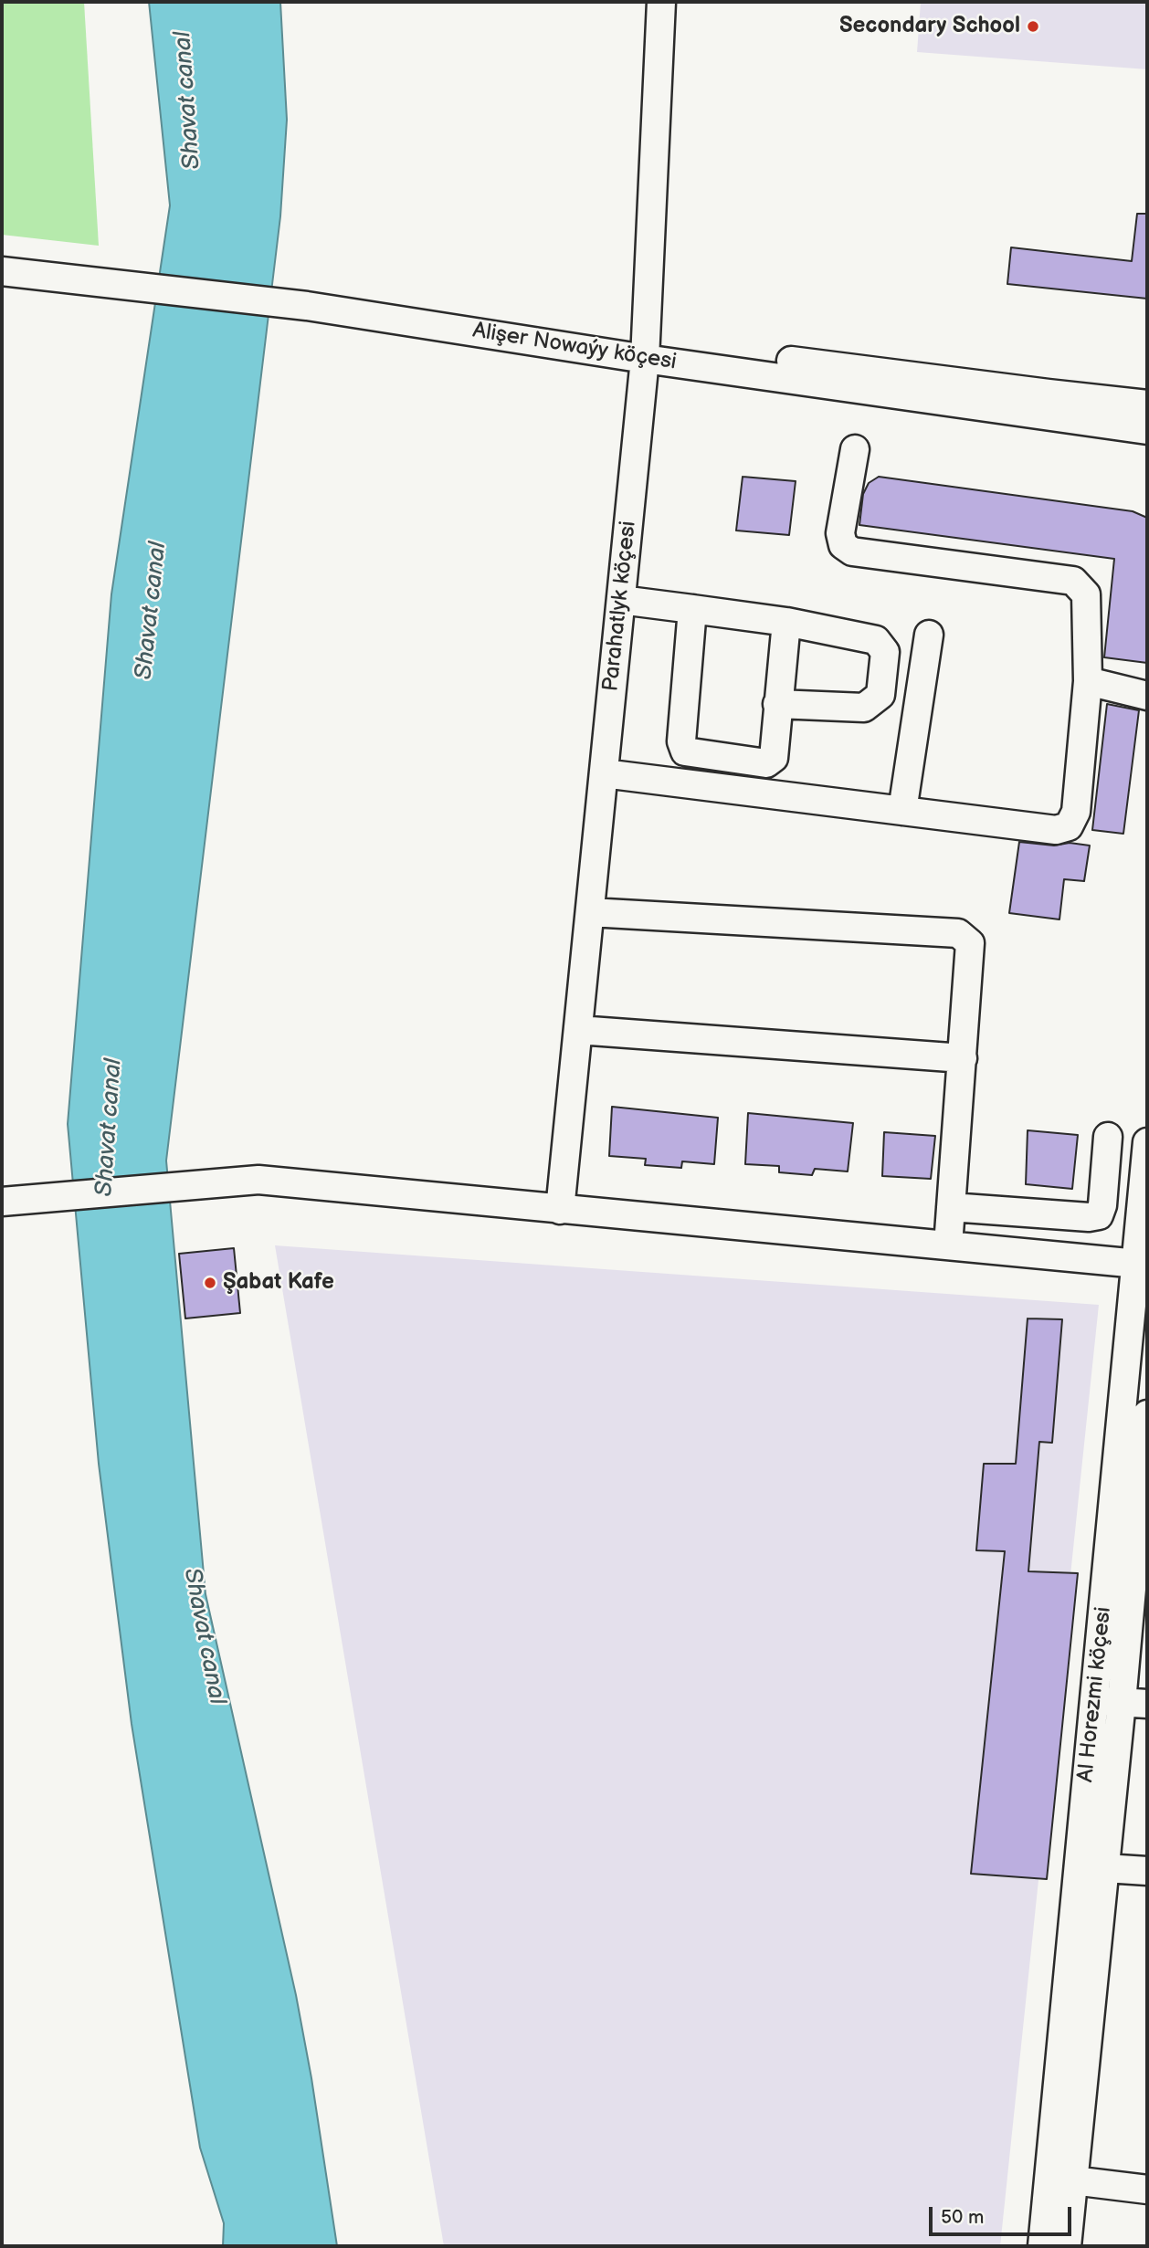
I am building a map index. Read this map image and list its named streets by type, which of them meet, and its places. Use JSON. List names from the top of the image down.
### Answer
{
  "streets": {
    "street": ["Alişer Nowaýy köçesi", "Parahatlyk köçesi", "Al Horezmi köçesi"]
  },
  "crossings": [
    ["Alişer Nowaýy köçesi", "Parahatlyk köçesi"]
  ],
  "water": ["Shavat canal"],
  "places": ["Secondary School", "Şabat Kafe"],
  "scale_bar": "50 m"
}
